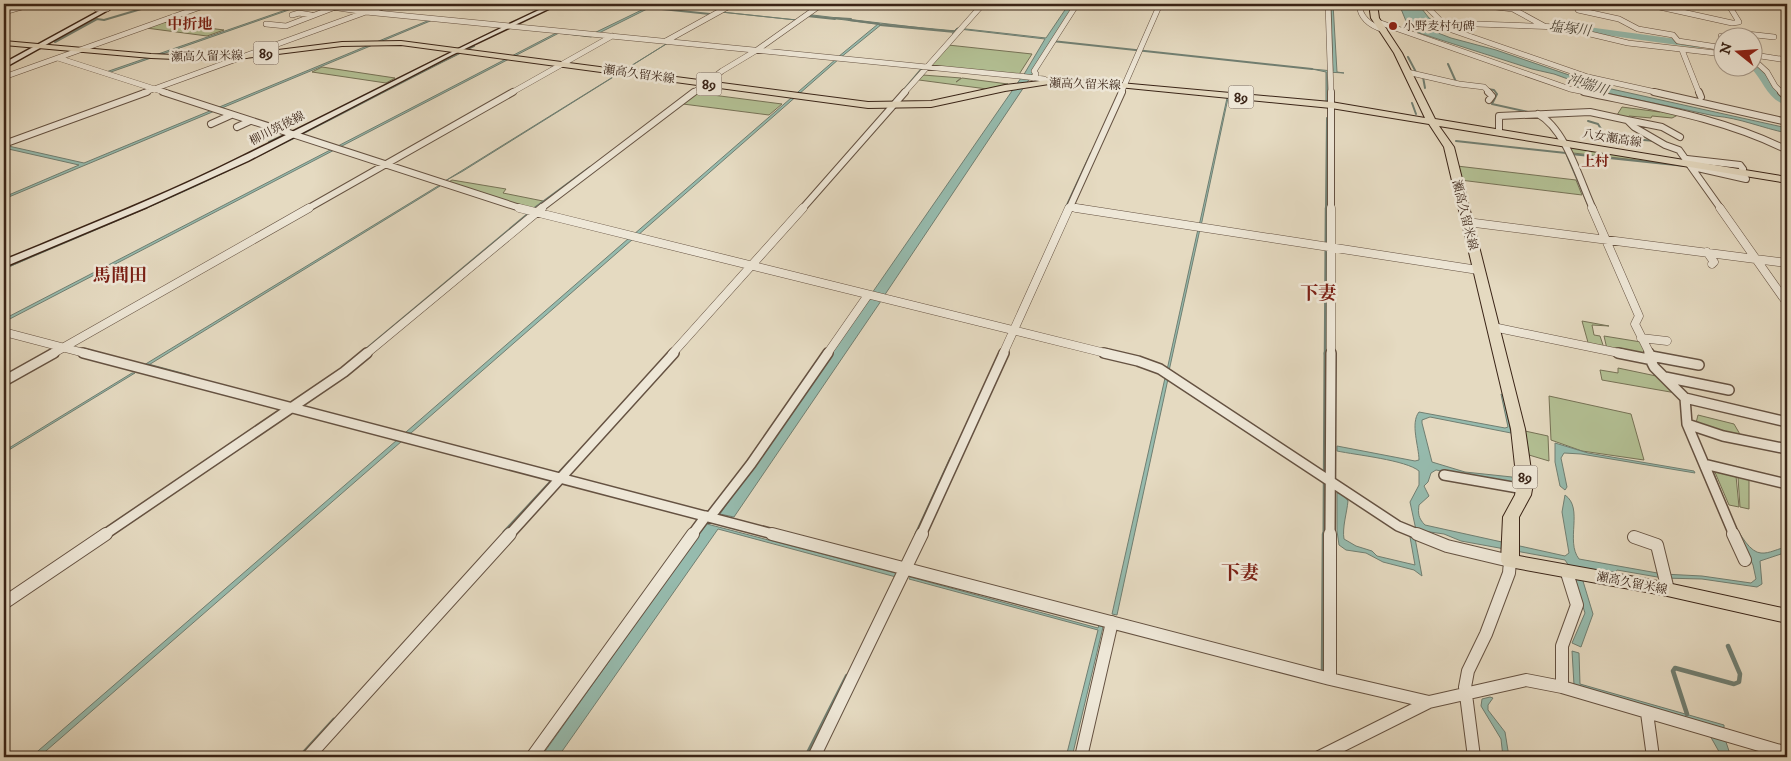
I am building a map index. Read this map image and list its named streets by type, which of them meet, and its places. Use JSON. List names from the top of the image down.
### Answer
{
  "streets": {
    "main road": [
      "89",
      "瀬高久留米線",
      "柳川筑後線",
      "八女瀬高線"
    ]
  },
  "crossings": [
    ["89", "瀬高久留米線"],
    ["89", "八女瀬高線"],
    ["瀬高久留米線", "柳川筑後線"],
    ["瀬高久留米線", "八女瀬高線"]
  ],
  "districts": [
    "中折地",
    "上村",
    "馬間田",
    "下妻",
    "下妻"
  ],
  "water": ["塩塚川", "沖端川"],
  "places": ["小野麦村句碑"],
  "north": "left"
}
